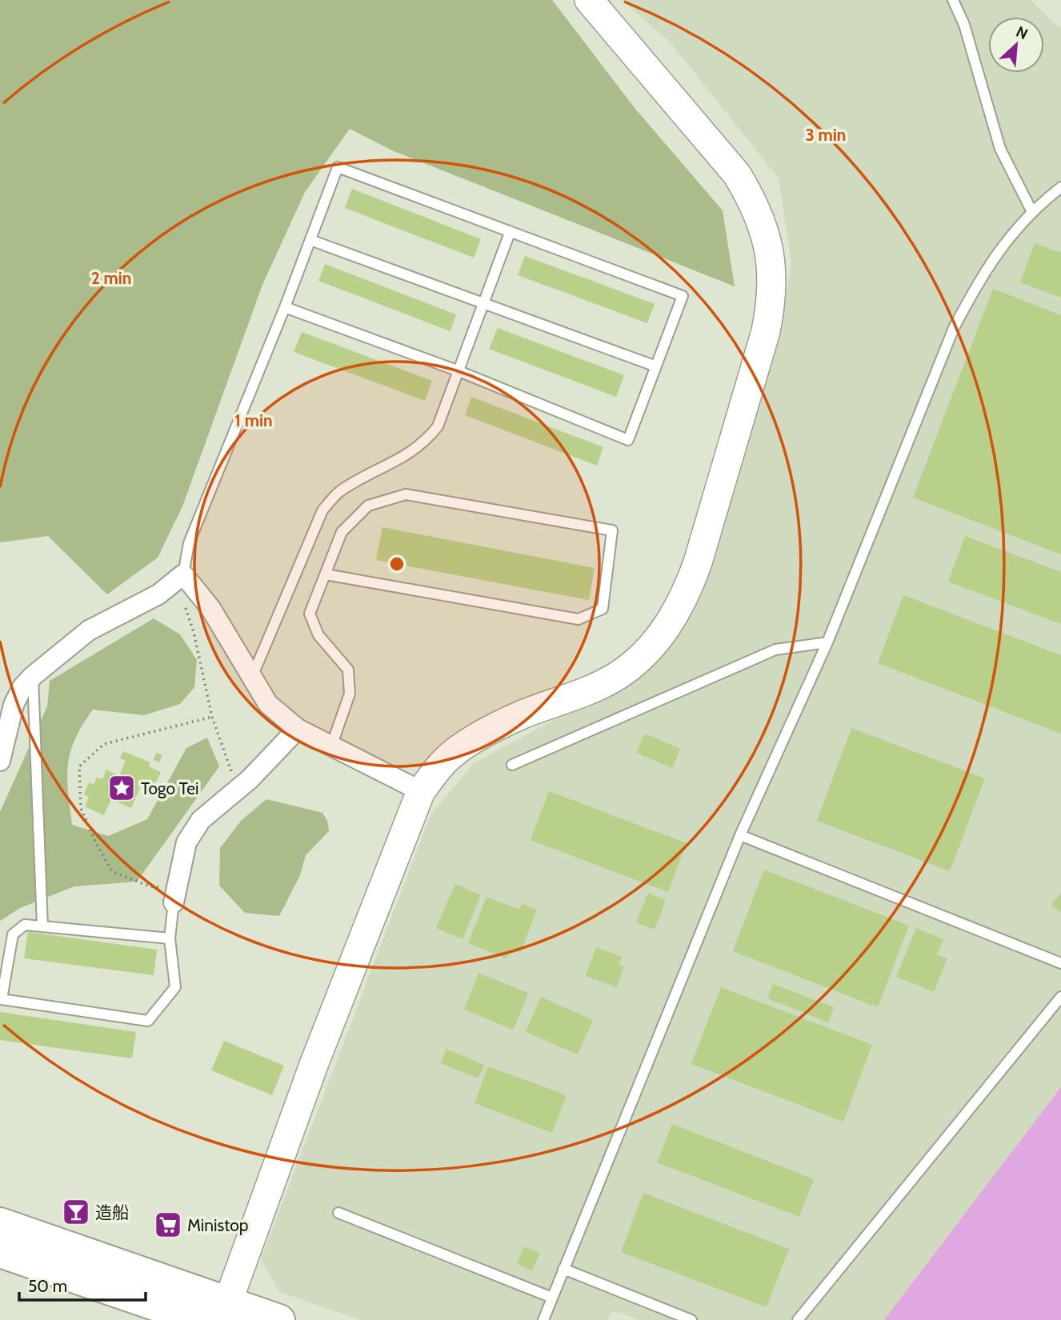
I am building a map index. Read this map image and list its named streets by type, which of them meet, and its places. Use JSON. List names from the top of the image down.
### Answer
{
  "places": {
    "place": ["Togo Tei"],
    "bar": ["造船"],
    "supermarket": ["Ministop"]
  },
  "scale_bar": "50 m",
  "north": "top right",
  "rings": ["3 min", "2 min", "1 min"]
}
